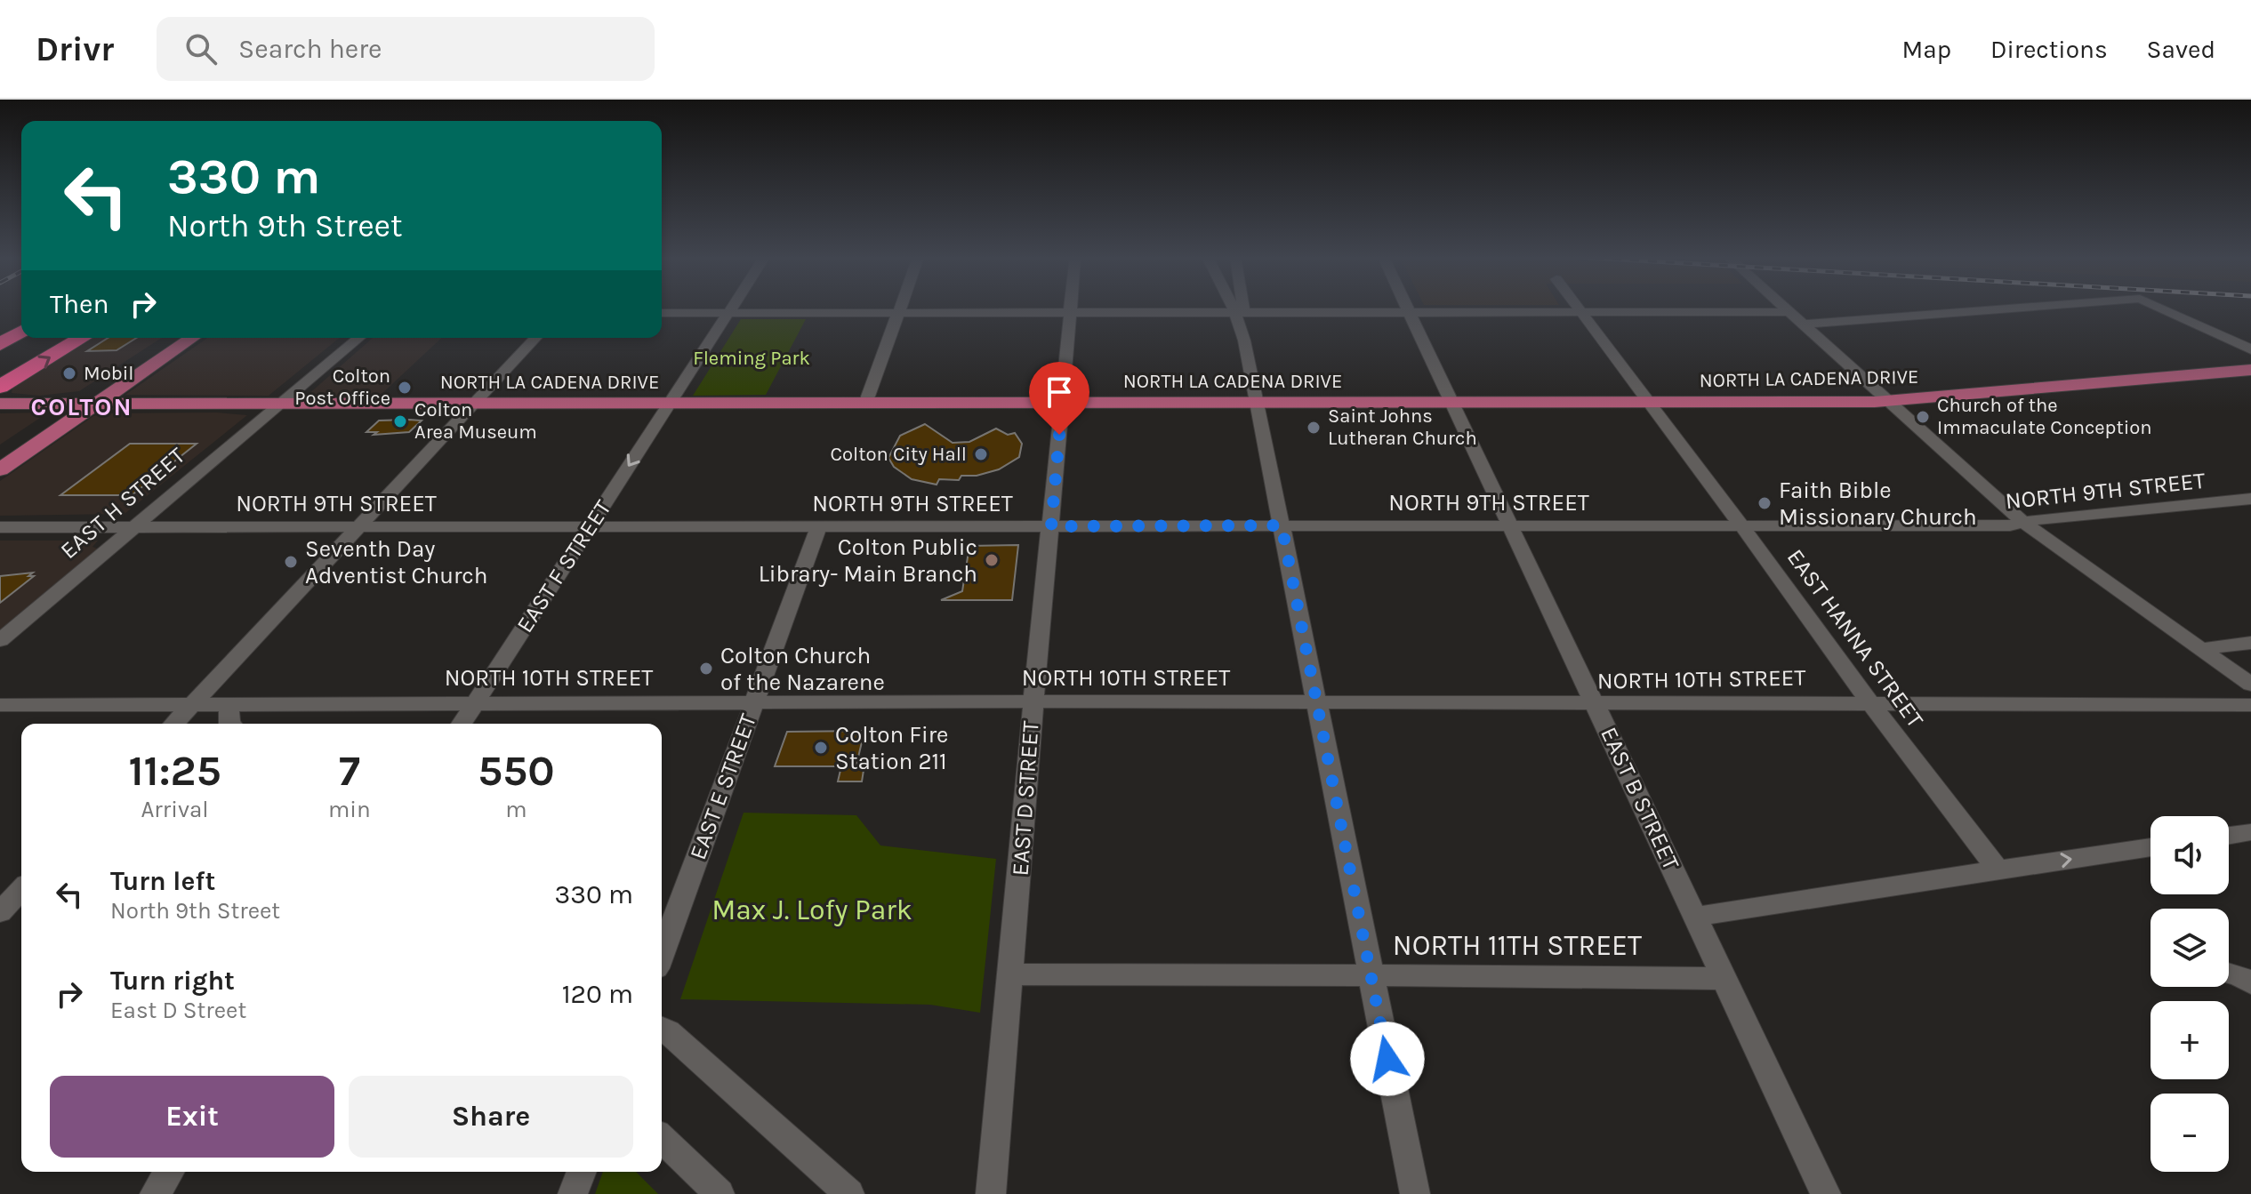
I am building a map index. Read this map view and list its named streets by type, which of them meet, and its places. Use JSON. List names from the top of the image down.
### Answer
{
  "streets": {
    "main road": ["NORTH LA CADENA DRIVE"],
    "street": [
      "NORTH 9TH STREET",
      "EAST H STREET",
      "EAST F STREET",
      "EAST HANNA STREET",
      "NORTH 10TH STREET",
      "EAST E STREET",
      "EAST D STREET",
      "EAST B STREET",
      "NORTH 11TH STREET"
    ]
  },
  "crossings": [
    ["NORTH LA CADENA DRIVE", "EAST H STREET"],
    ["NORTH LA CADENA DRIVE", "EAST F STREET"],
    ["NORTH LA CADENA DRIVE", "EAST HANNA STREET"],
    ["NORTH LA CADENA DRIVE", "EAST D STREET"],
    ["NORTH LA CADENA DRIVE", "EAST B STREET"],
    ["NORTH 9TH STREET", "EAST H STREET"],
    ["NORTH 9TH STREET", "EAST F STREET"],
    ["NORTH 9TH STREET", "EAST HANNA STREET"],
    ["NORTH 9TH STREET", "EAST E STREET"],
    ["NORTH 9TH STREET", "EAST D STREET"],
    ["NORTH 9TH STREET", "EAST B STREET"],
    ["EAST F STREET", "NORTH 10TH STREET"],
    ["EAST HANNA STREET", "NORTH 10TH STREET"],
    ["NORTH 10TH STREET", "EAST E STREET"],
    ["NORTH 10TH STREET", "EAST D STREET"],
    ["NORTH 10TH STREET", "EAST B STREET"],
    ["EAST D STREET", "NORTH 11TH STREET"],
    ["EAST B STREET", "NORTH 11TH STREET"]
  ],
  "districts": ["COLTON"],
  "parks": ["Fleming Park", "Max J. Lofy Park"],
  "places": [
    "Mobil",
    "Colton Post Office",
    "Church of the Immaculate Conception",
    "Colton Area Museum",
    "Saint Johns Lutheran Church",
    "Colton City Hall",
    "Faith Bible Missionary Church",
    "Colton Public Library- Main Branch",
    "Seventh Day Adventist Church",
    "Colton Church of the Nazarene",
    "Colton Fire Station 211"
  ],
  "page": {
    "header": "Drivr",
    "search": "Search here",
    "nav": ["Map", "Directions", "Saved"],
    "turn": ["330 m", "North 9th Street"],
    "then": "Then",
    "eta": [
      "11:25",
      "Arrival",
      "7",
      "min",
      "550",
      "m"
    ],
    "map_buttons": ["+", "−"],
    "list": [
      {
        "name": "Turn left",
        "note": "North 9th Street",
        "value": "330 m"
      },
      {
        "name": "Turn right",
        "note": "East D Street",
        "value": "120 m"
      }
    ],
    "buttons": ["Exit", "Share"]
  }
}
